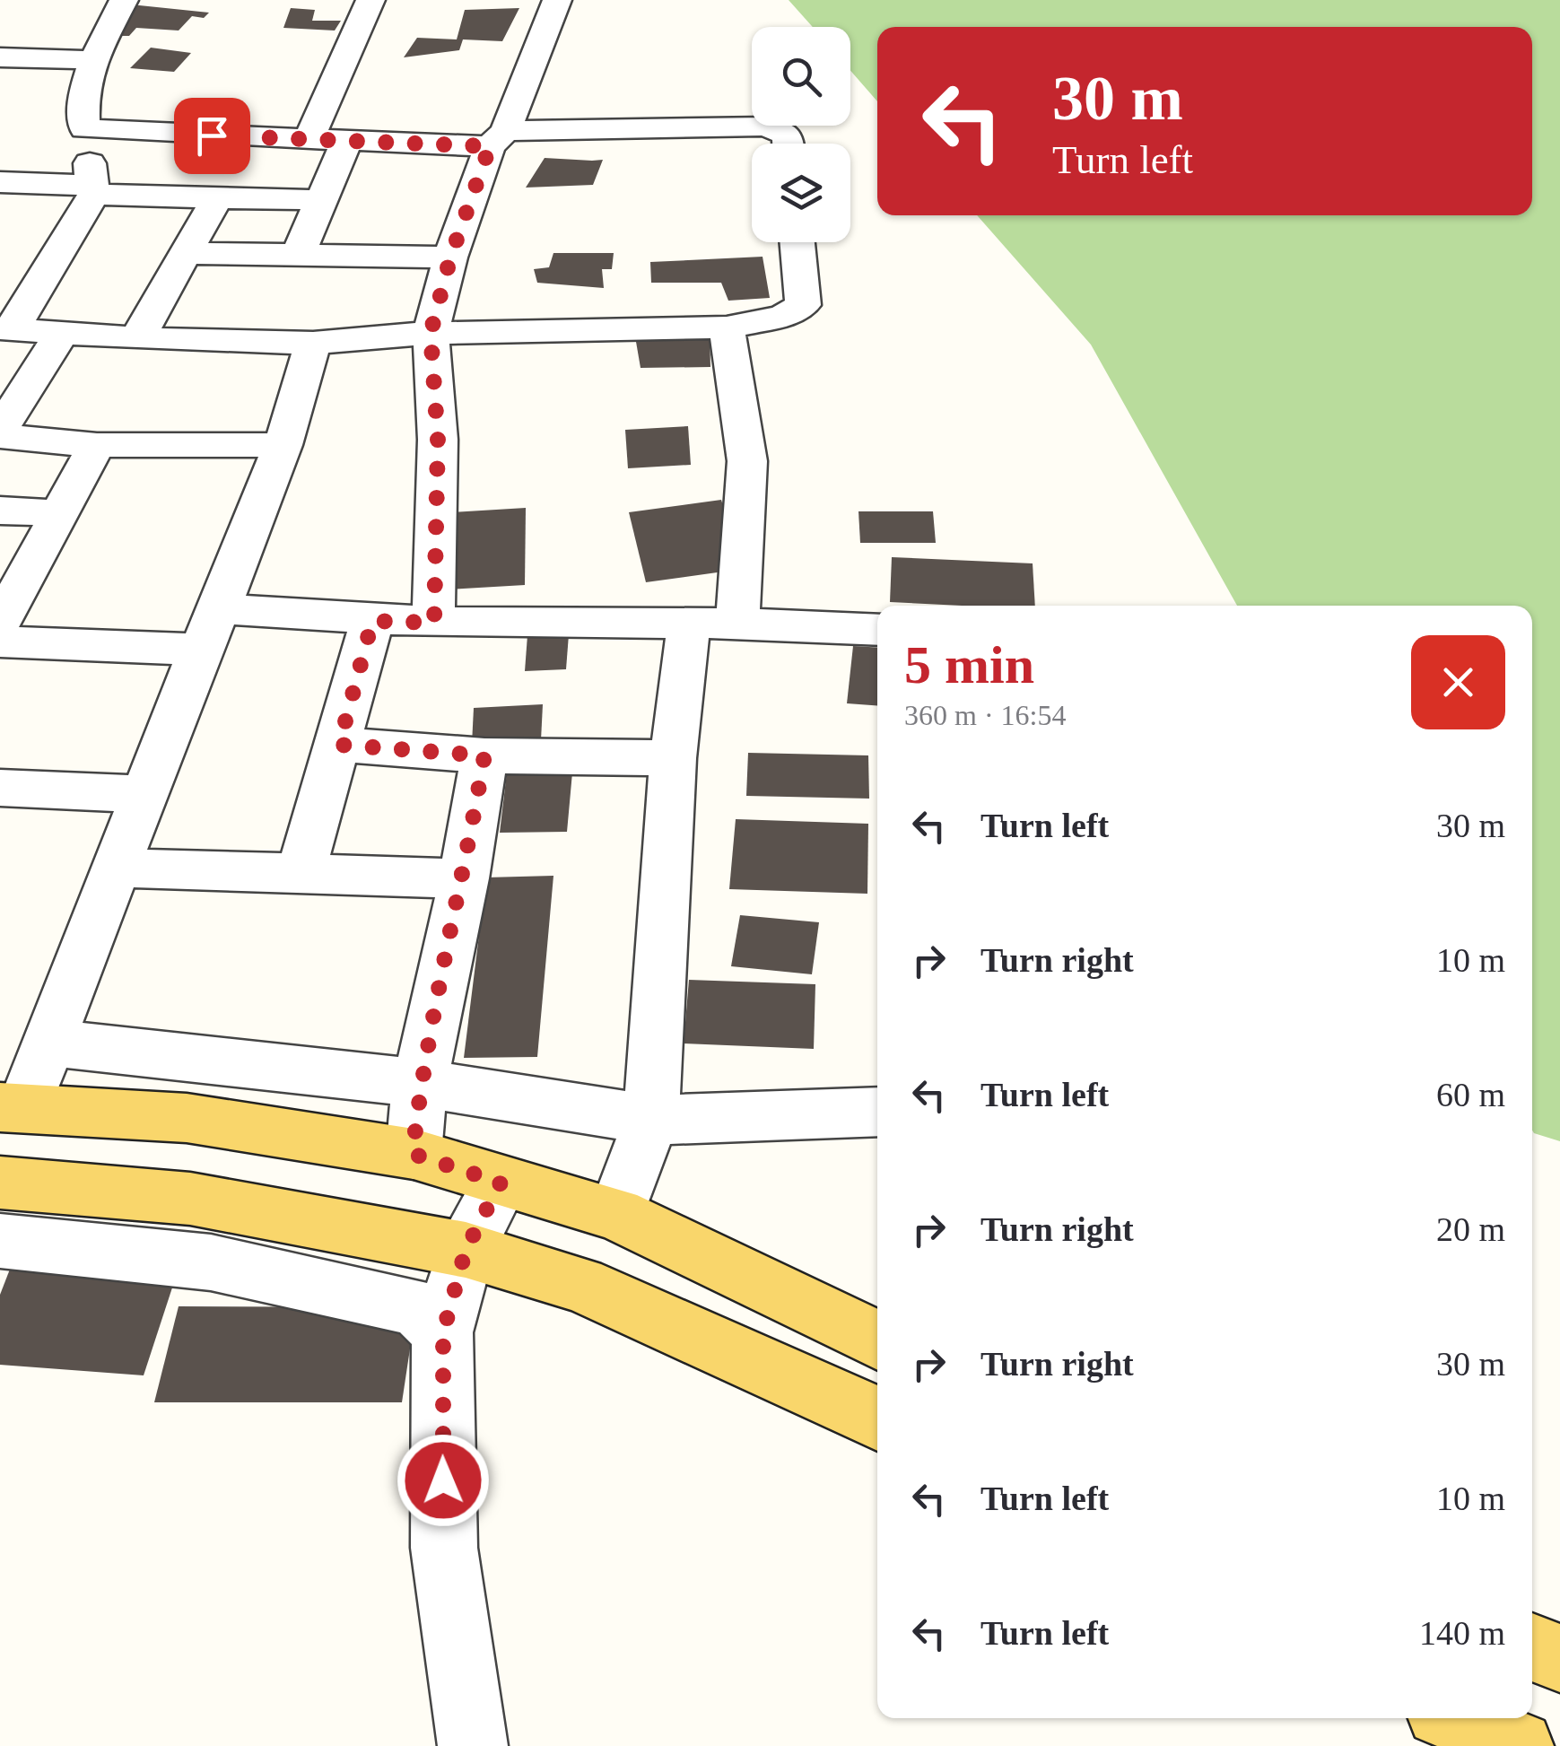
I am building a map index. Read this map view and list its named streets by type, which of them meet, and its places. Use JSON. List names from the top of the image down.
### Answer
{
  "page": {
    "turn": ["30 m", "Turn left"],
    "heading": ["5 min", "360 m · 16:54"],
    "list": [
      {
        "name": "Turn left",
        "value": "30 m"
      },
      {
        "name": "Turn right",
        "value": "10 m"
      },
      {
        "name": "Turn left",
        "value": "60 m"
      },
      {
        "name": "Turn right",
        "value": "20 m"
      },
      {
        "name": "Turn right",
        "value": "30 m"
      },
      {
        "name": "Turn left",
        "value": "10 m"
      },
      {
        "name": "Turn left",
        "value": "140 m"
      }
    ]
  }
}
